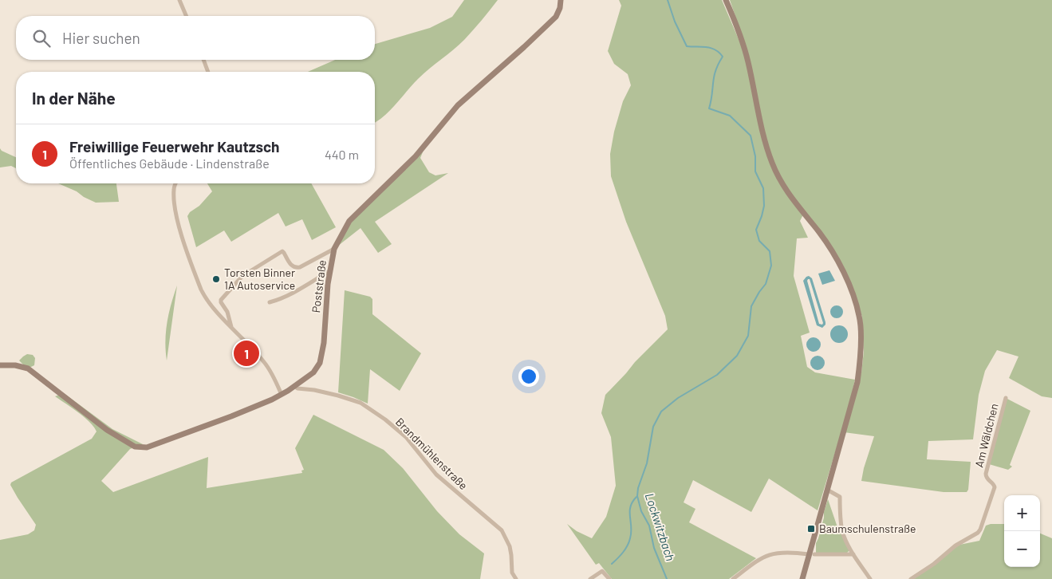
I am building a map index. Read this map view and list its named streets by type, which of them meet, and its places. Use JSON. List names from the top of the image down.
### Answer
{
  "streets": {
    "street": ["Poststraße", "Am Wäldchen", "Brandmühlenstraße"]
  },
  "crossings": [
    ["Poststraße", "Brandmühlenstraße"]
  ],
  "water": ["Lockwitzbach"],
  "places": {
    "other": ["Torsten Binner 1A Autoservice"],
    "transit": ["Baumschulenstraße"]
  },
  "page": {
    "search": "Hier suchen",
    "heading": "In der Nähe",
    "list": [
      {
        "mark": "1",
        "name": "Freiwillige Feuerwehr Kautzsch",
        "note": "Öffentliches Gebäude · Lindenstraße",
        "value": "440 m"
      }
    ],
    "pins": "1",
    "map_buttons": ["+", "−"]
  }
}
